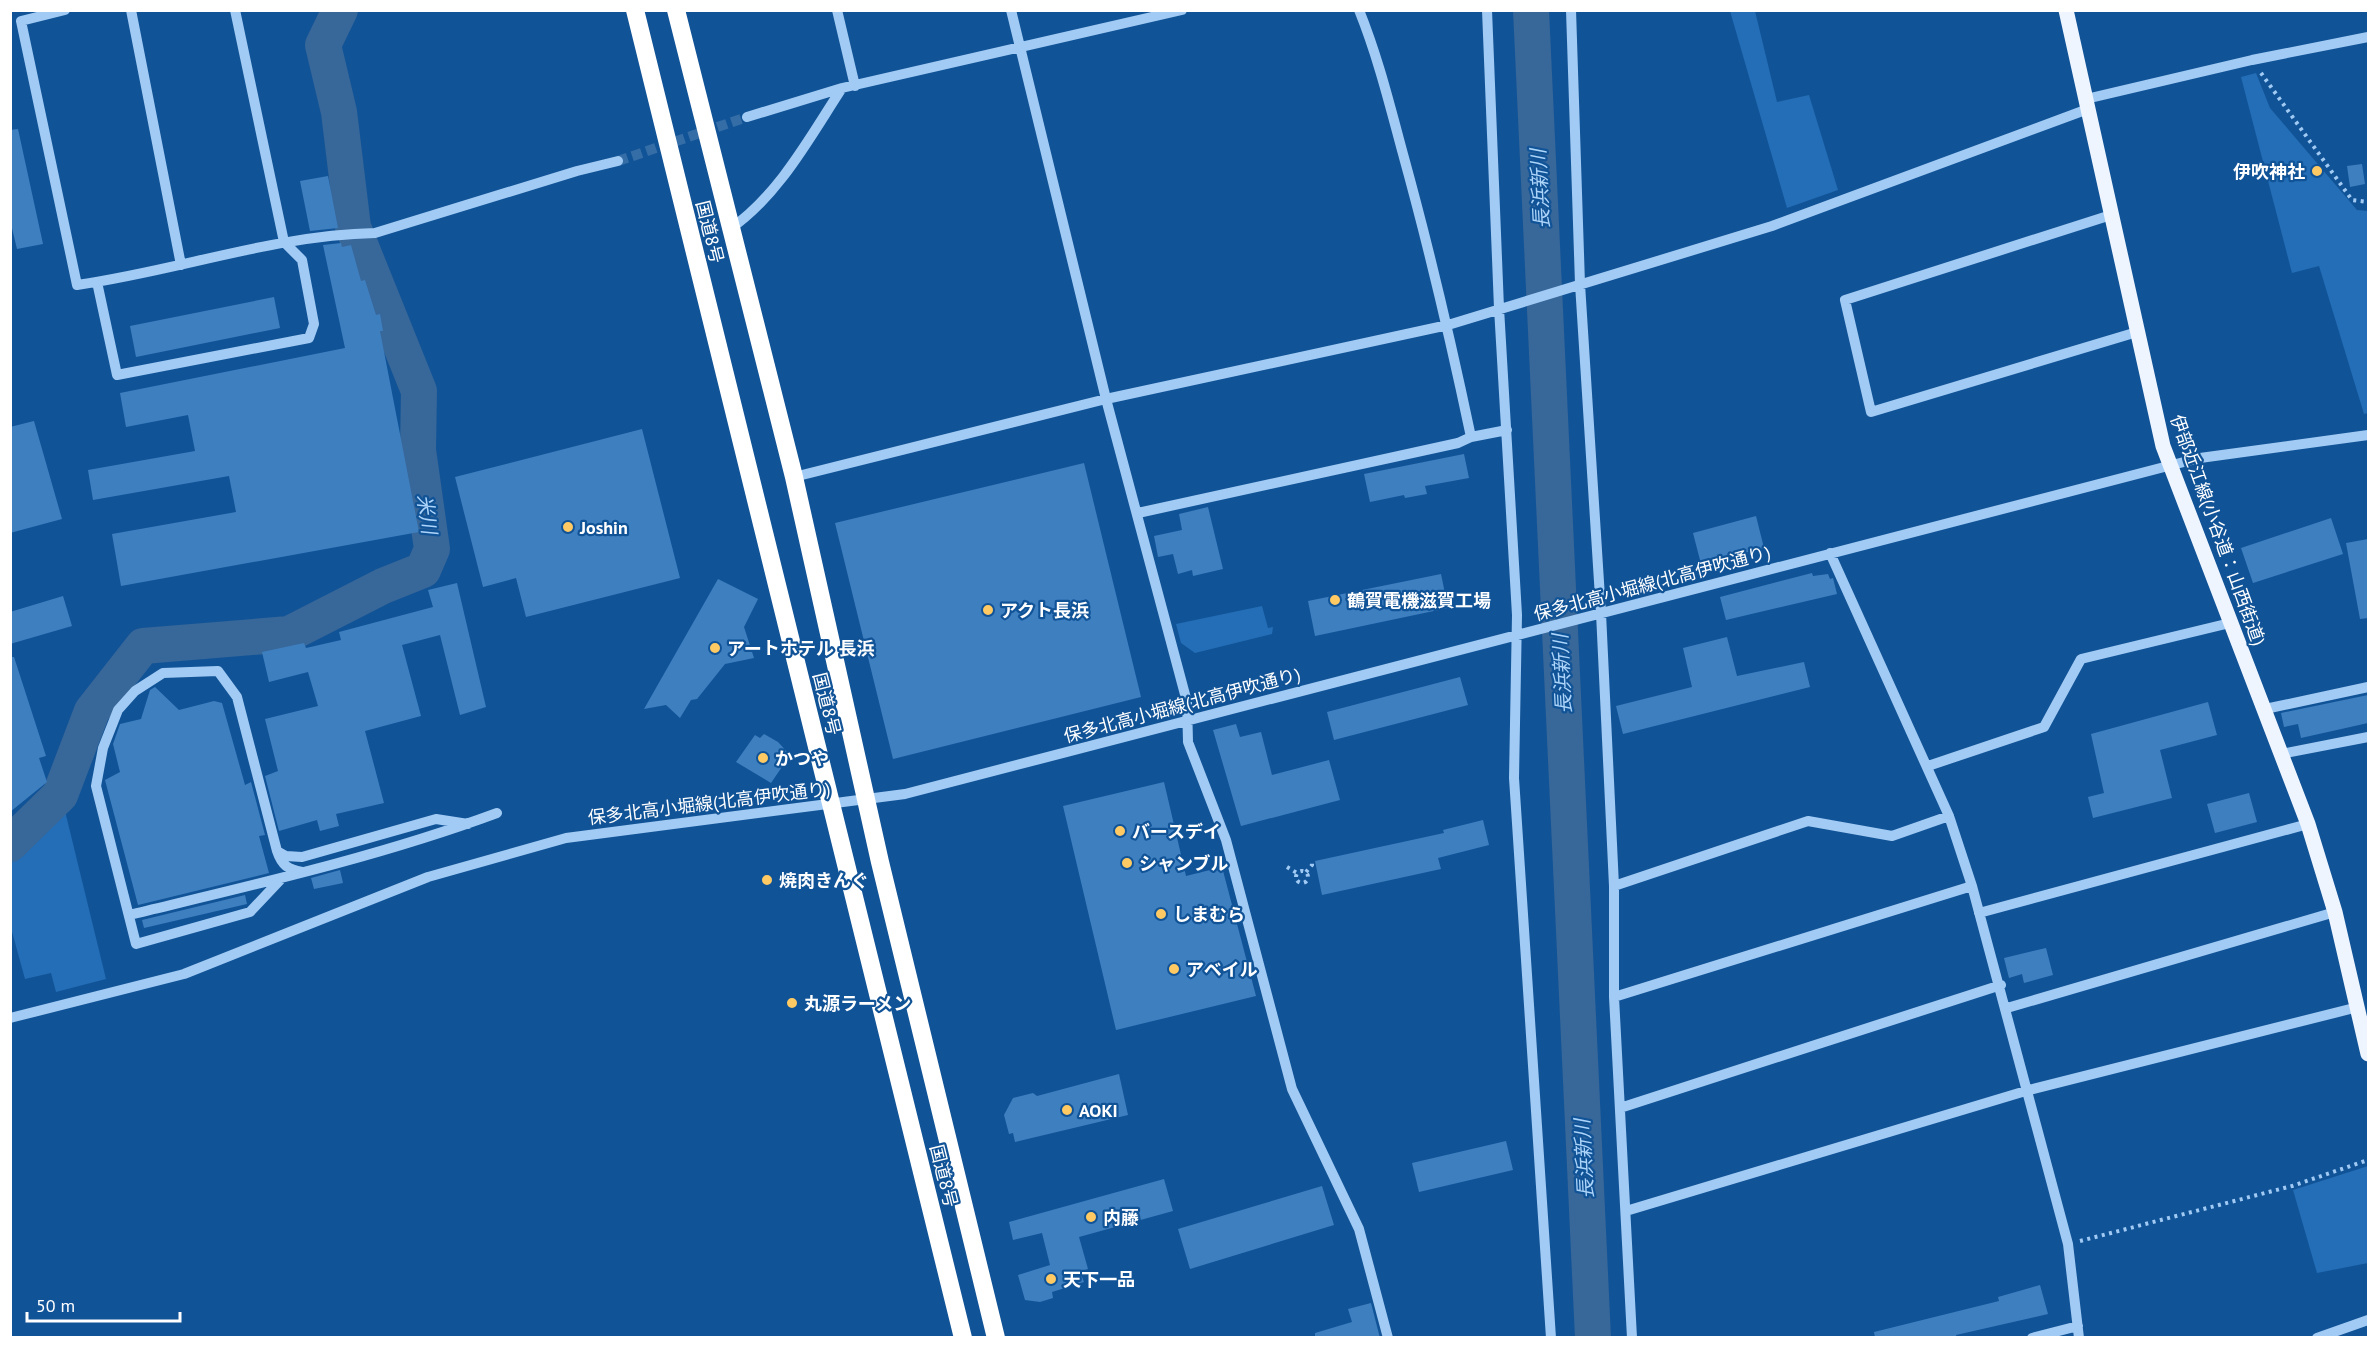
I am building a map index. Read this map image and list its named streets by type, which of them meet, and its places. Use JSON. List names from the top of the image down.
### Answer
{
  "streets": {
    "highway": ["国道8号"],
    "main road": ["伊部近江線(小谷道：山西街道)"],
    "street": ["保多北高小堀線(北高伊吹通り)"]
  },
  "crossings": [
    ["国道8号", "保多北高小堀線(北高伊吹通り)"],
    ["伊部近江線(小谷道：山西街道)", "保多北高小堀線(北高伊吹通り)"]
  ],
  "water": ["長浜新川", "米川"],
  "places": [
    "伊吹神社",
    "Joshin",
    "鶴賀電機滋賀工場",
    "アクト長浜",
    "アートホテル 長浜",
    "かつや",
    "バースデイ",
    "シャンブル",
    "焼肉きんぐ",
    "しまむら",
    "アベイル",
    "丸源ラーメン",
    "AOKI",
    "内藤",
    "天下一品"
  ],
  "scale_bar": "50 m"
}
